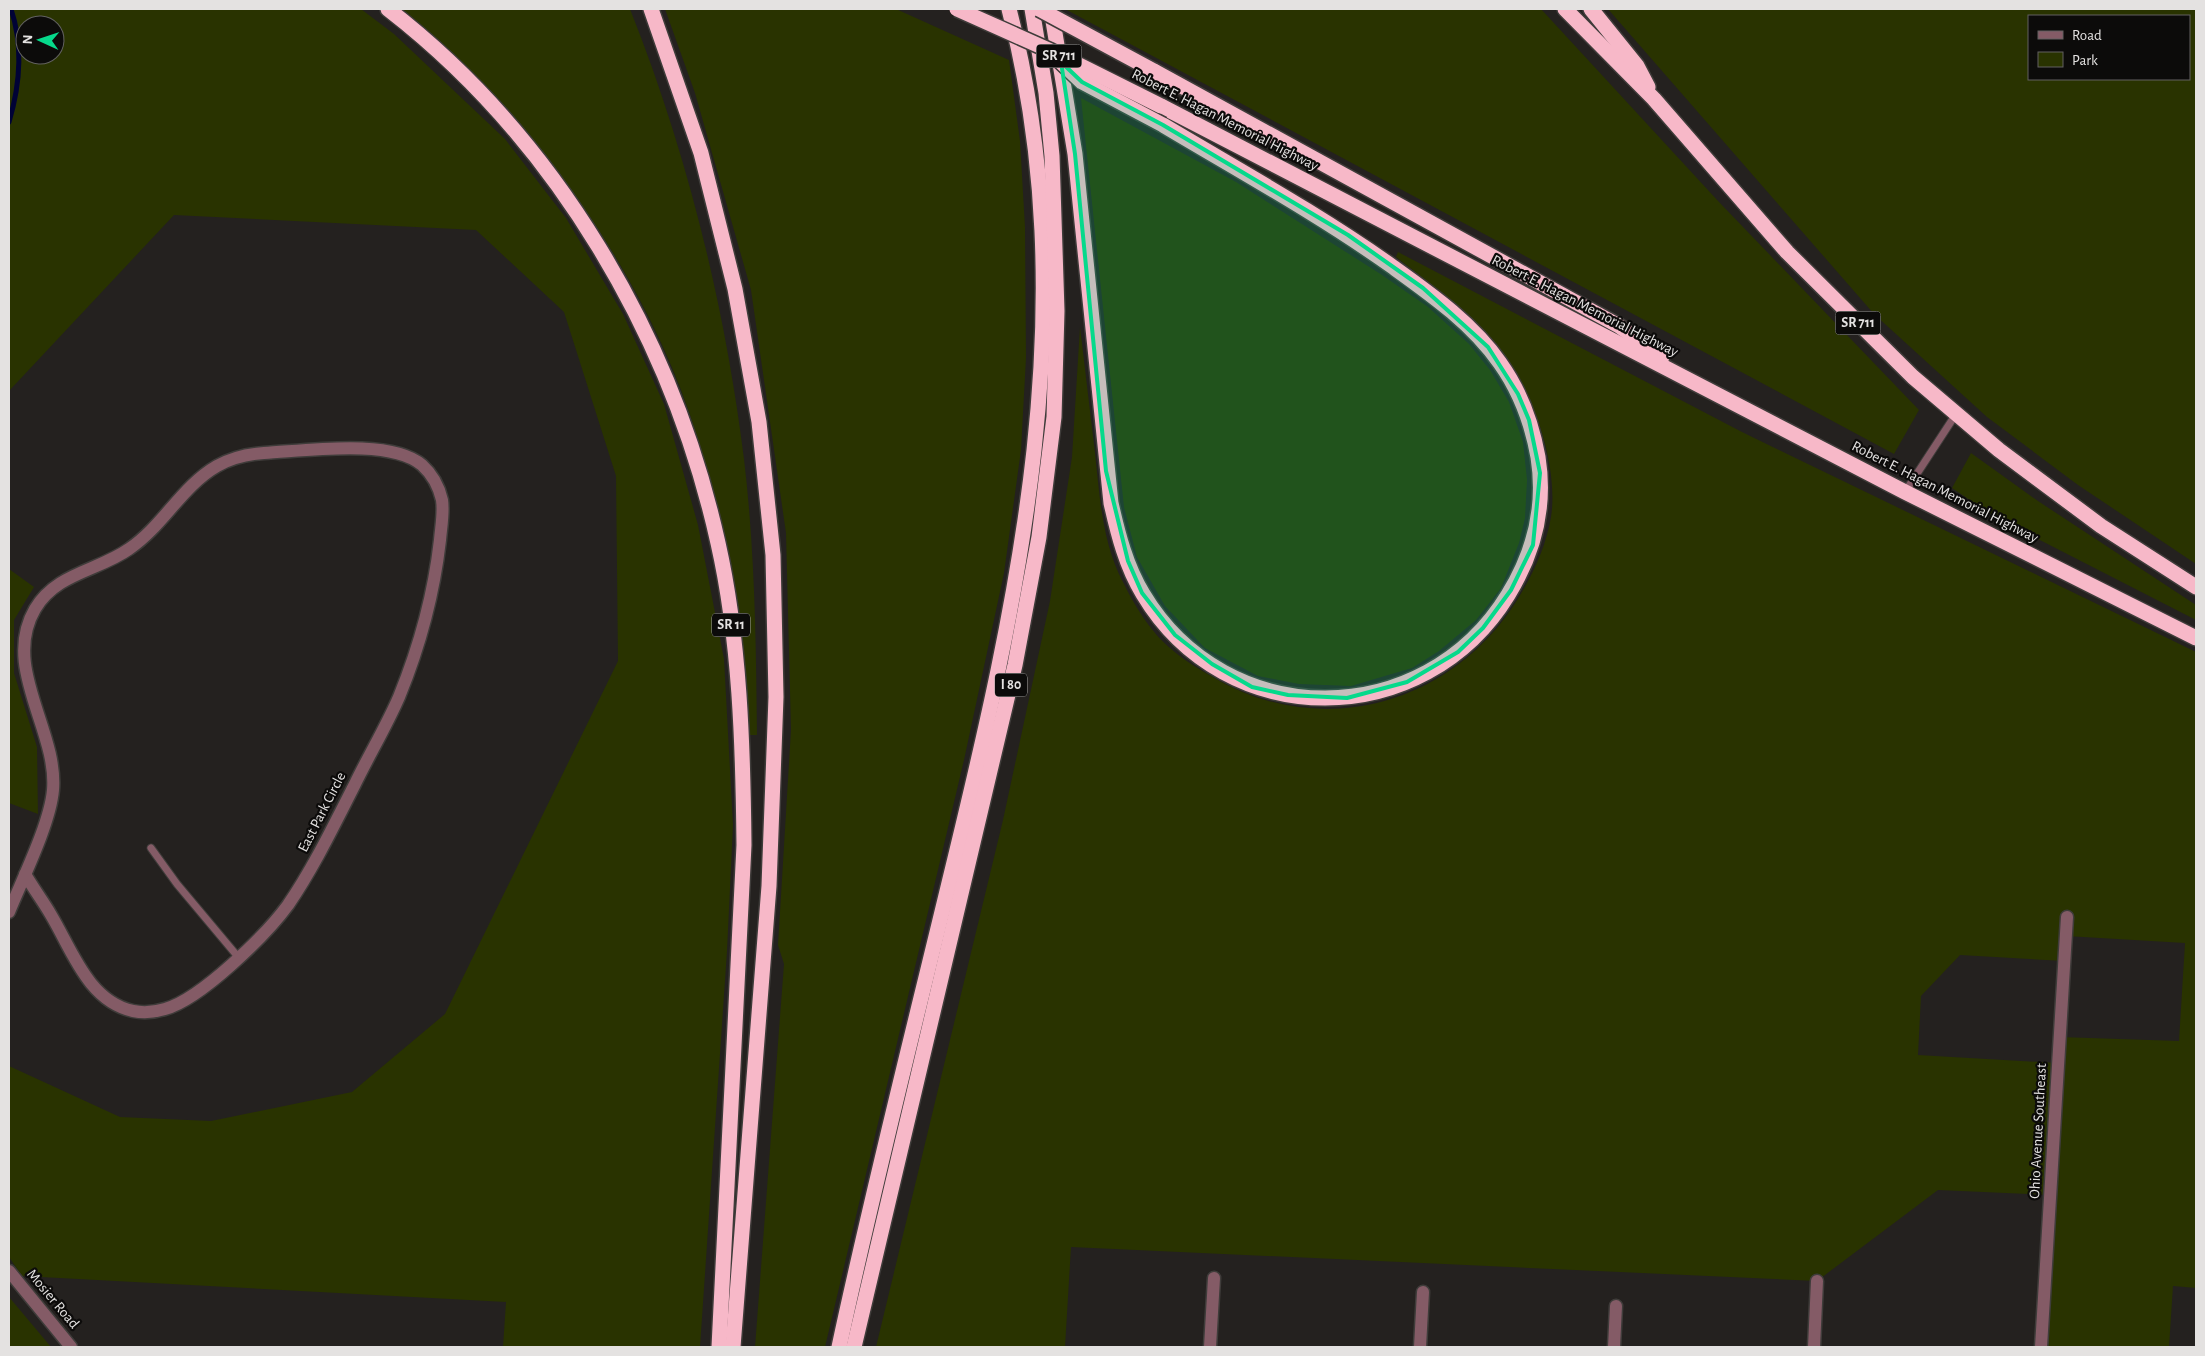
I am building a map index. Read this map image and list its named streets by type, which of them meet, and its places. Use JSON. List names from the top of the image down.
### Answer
{
  "streets": {
    "highway": [
      "SR 711",
      "Robert E. Hagan Memorial Highway",
      "SR 11",
      "I 80"
    ],
    "street": ["East Park Circle", "Ohio Avenue Southeast", "Mosier Road"]
  },
  "legend": ["Road", "Park"],
  "north": "left"
}
